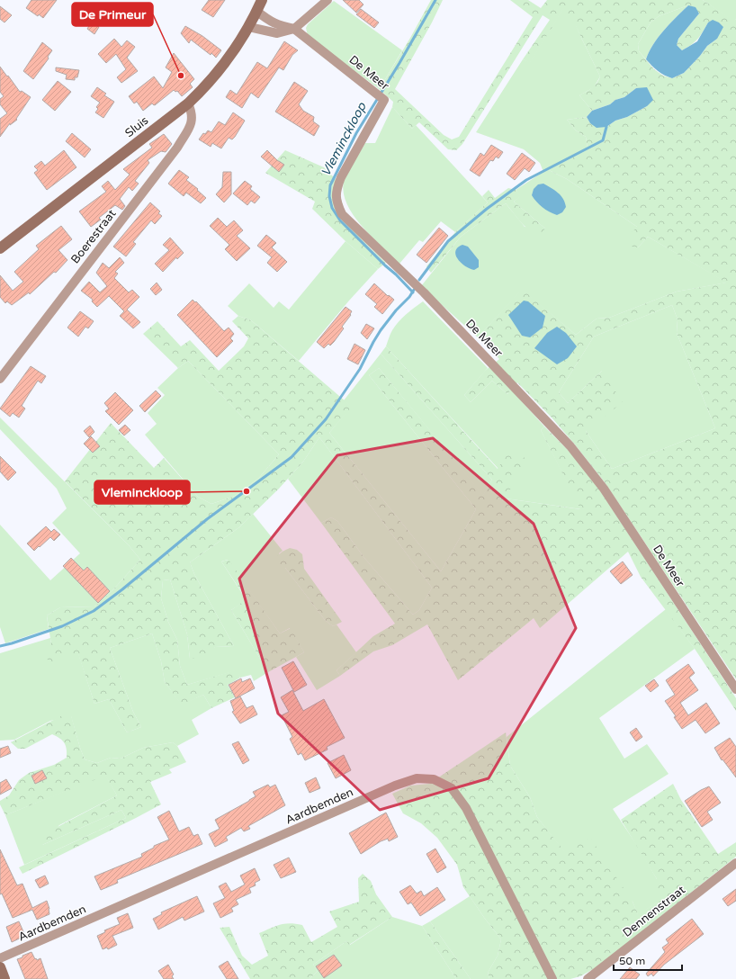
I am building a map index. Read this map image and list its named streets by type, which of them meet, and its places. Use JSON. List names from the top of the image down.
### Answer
{
  "streets": {
    "street": [
      "De Meer",
      "Sluis",
      "Boerestraat",
      "Aardbemden",
      "Dennenstraat"
    ]
  },
  "crossings": [
    ["Sluis", "Boerestraat"]
  ],
  "water": ["Vleminckloop"],
  "places": ["De Primeur", "Vleminckloop"],
  "scale_bar": "50 m"
}
